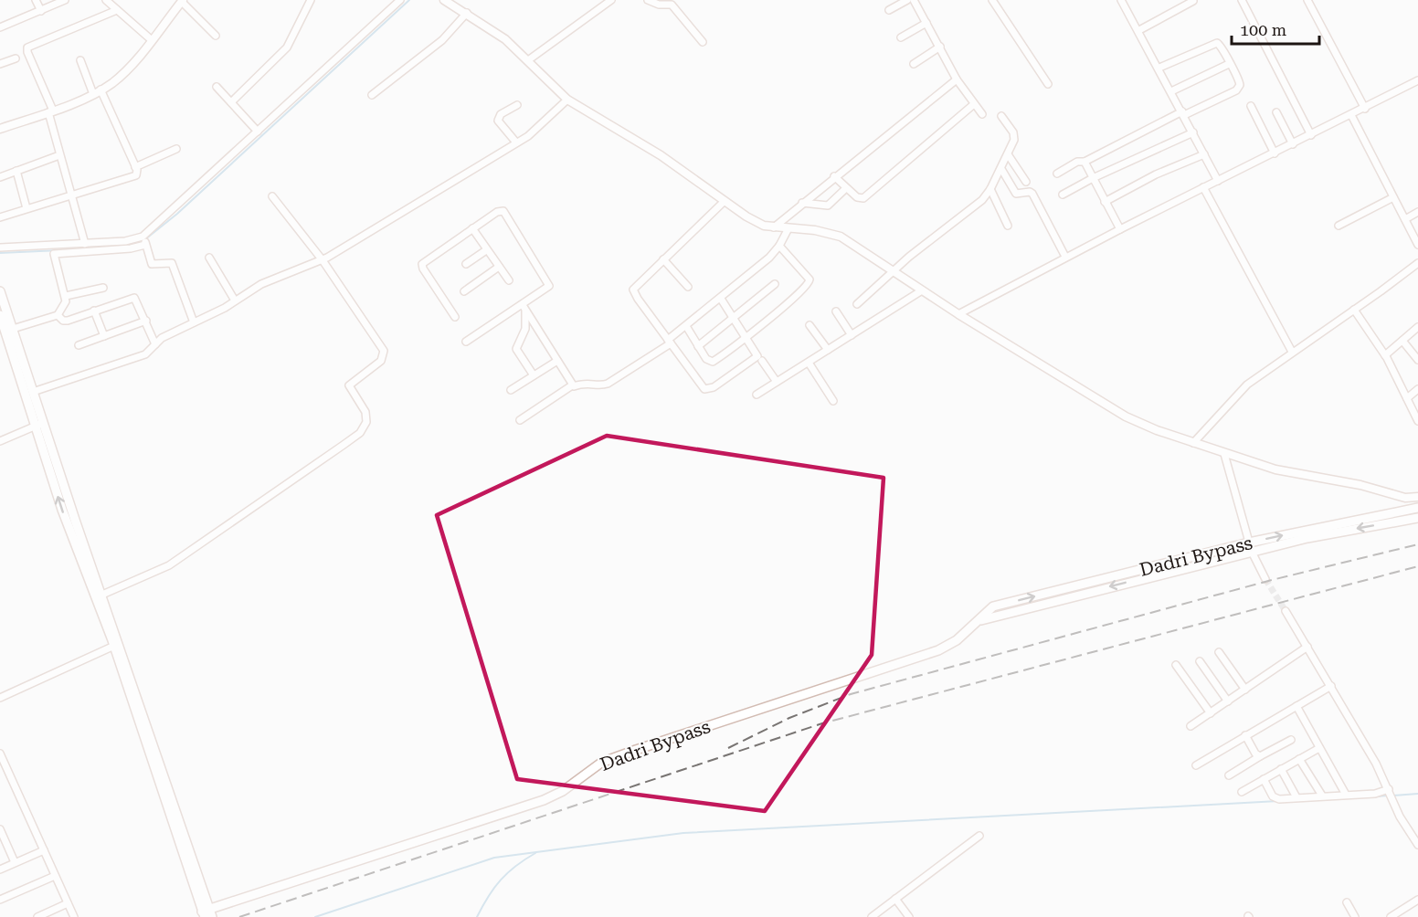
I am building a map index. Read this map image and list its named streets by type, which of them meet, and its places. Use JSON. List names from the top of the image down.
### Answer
{
  "streets": {
    "main road": ["Dadri Bypass"]
  },
  "scale_bar": "100 m"
}
